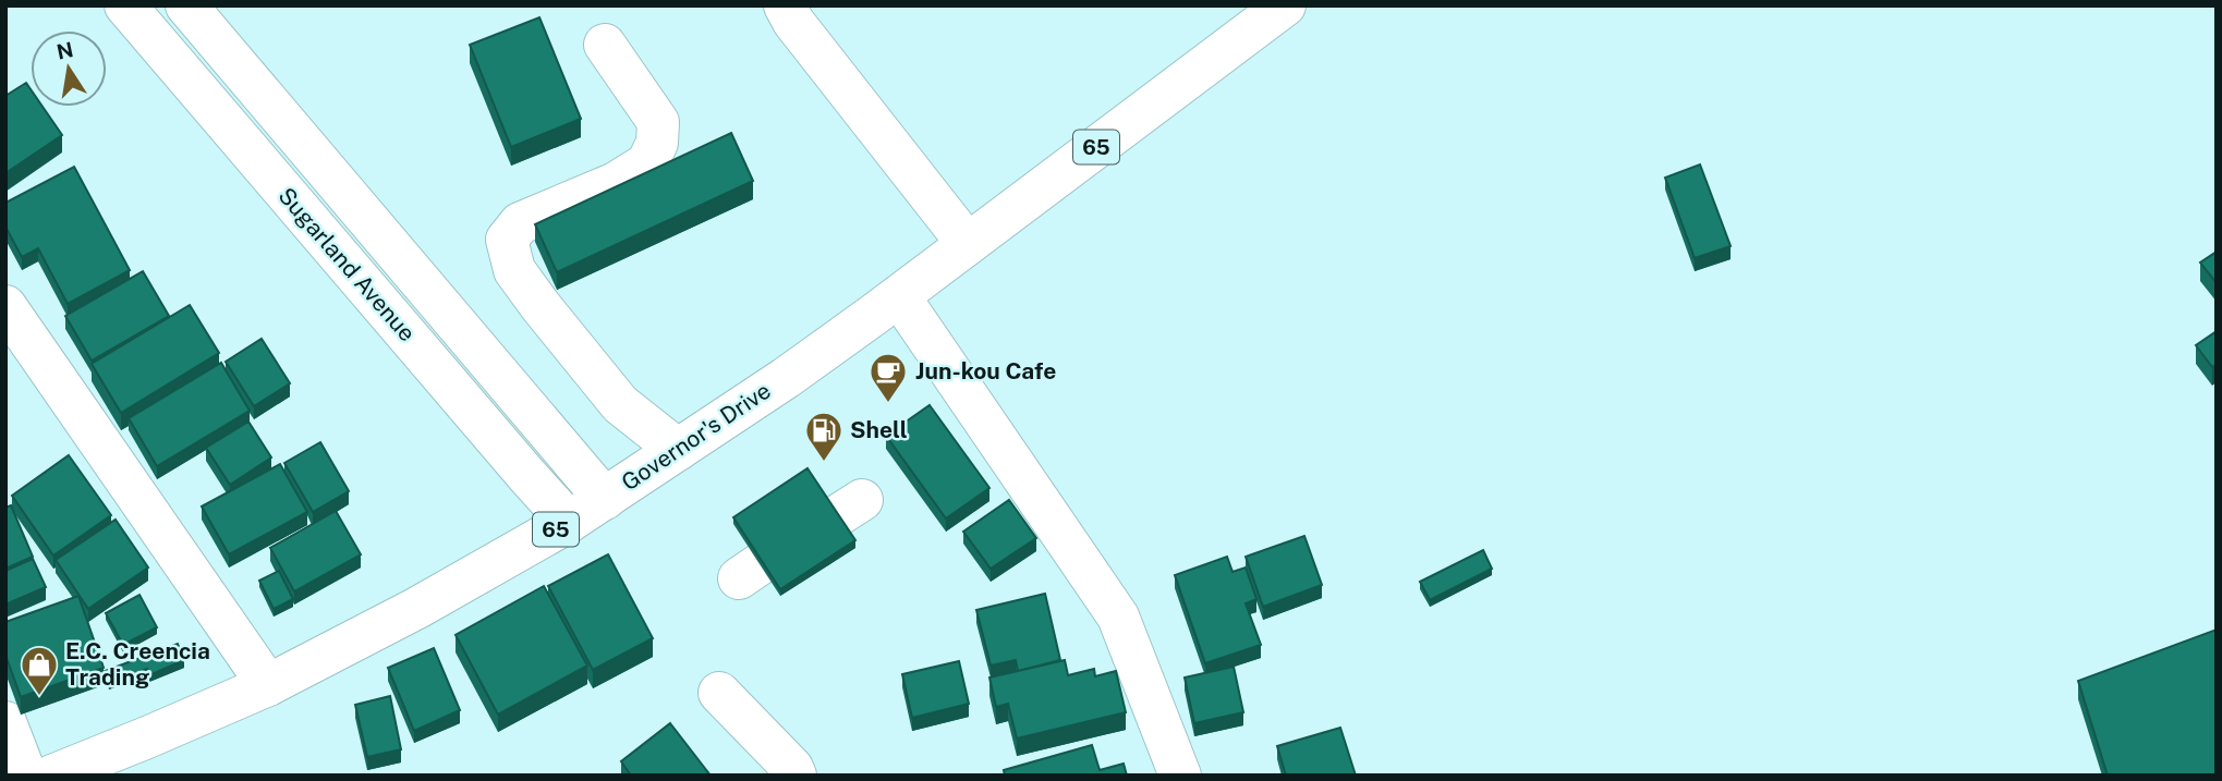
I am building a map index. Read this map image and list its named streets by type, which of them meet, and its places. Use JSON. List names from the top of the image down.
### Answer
{
  "streets": {
    "street": ["65", "Sugarland Avenue", "Governor's Drive"]
  },
  "crossings": [
    ["Sugarland Avenue", "Governor's Drive"]
  ],
  "places": {
    "cafe": ["Jun-kou Cafe"],
    "fuel station": ["Shell"],
    "shop": ["E.C. Creencia Trading"]
  },
  "north": "top"
}
